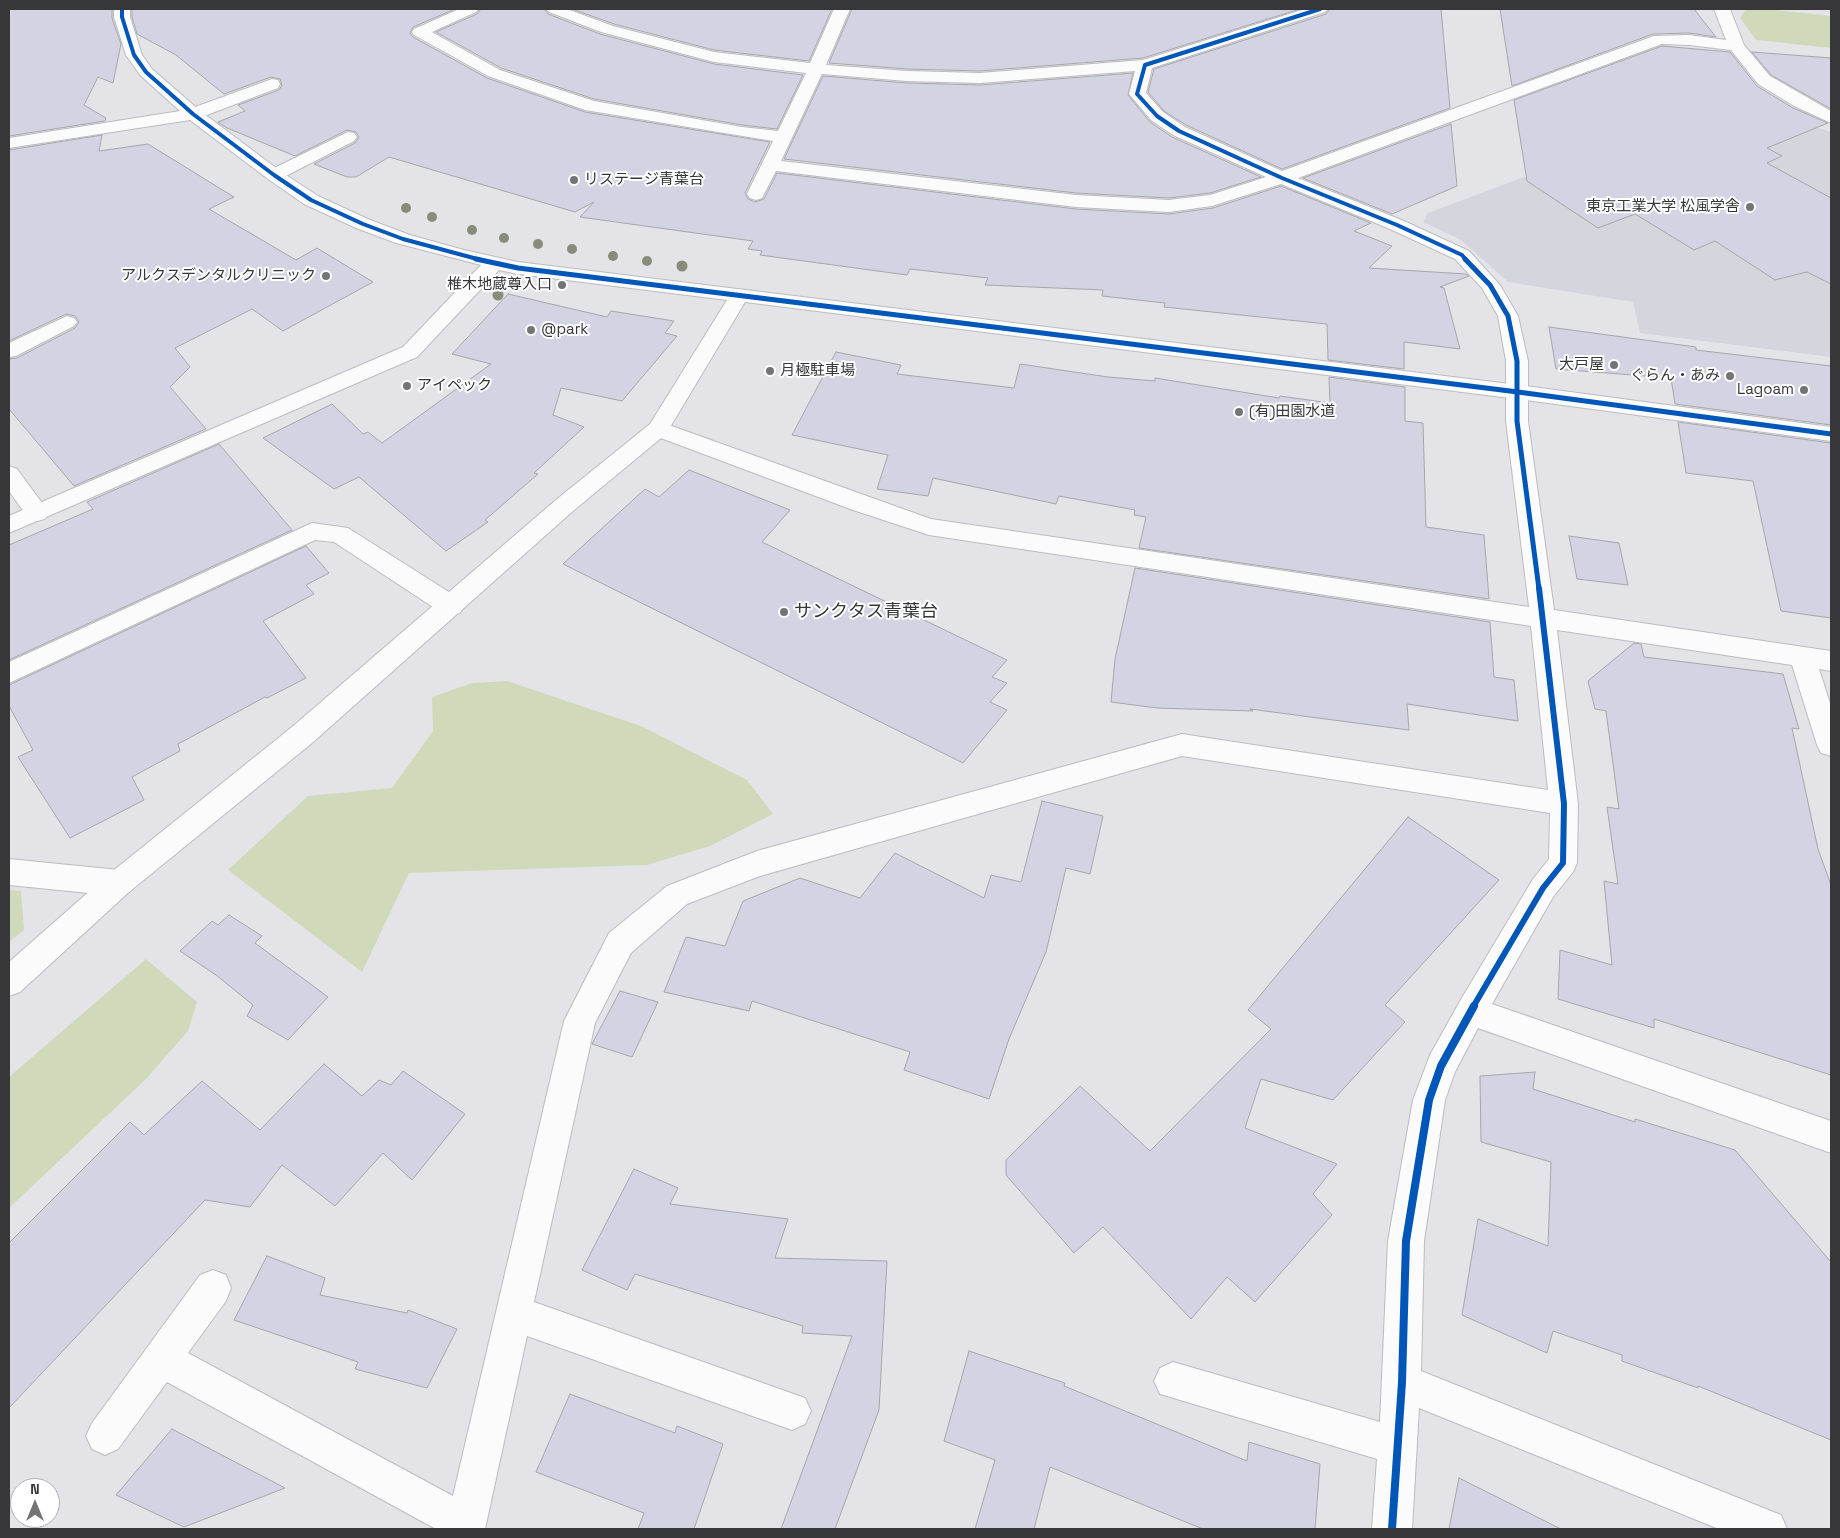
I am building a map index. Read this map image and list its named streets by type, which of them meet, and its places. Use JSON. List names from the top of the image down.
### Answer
{
  "places": [
    "リステージ青葉台",
    "東京工業大学 松風学舎",
    "アルクスデンタルクリニック",
    "椎木地蔵尊入口",
    "@park",
    "大戸屋",
    "月極駐車場",
    "ぐらん・あみ",
    "アイペック",
    "Lagoam",
    "(有)田園水道",
    "サンクタス青葉台"
  ],
  "north": "top"
}
